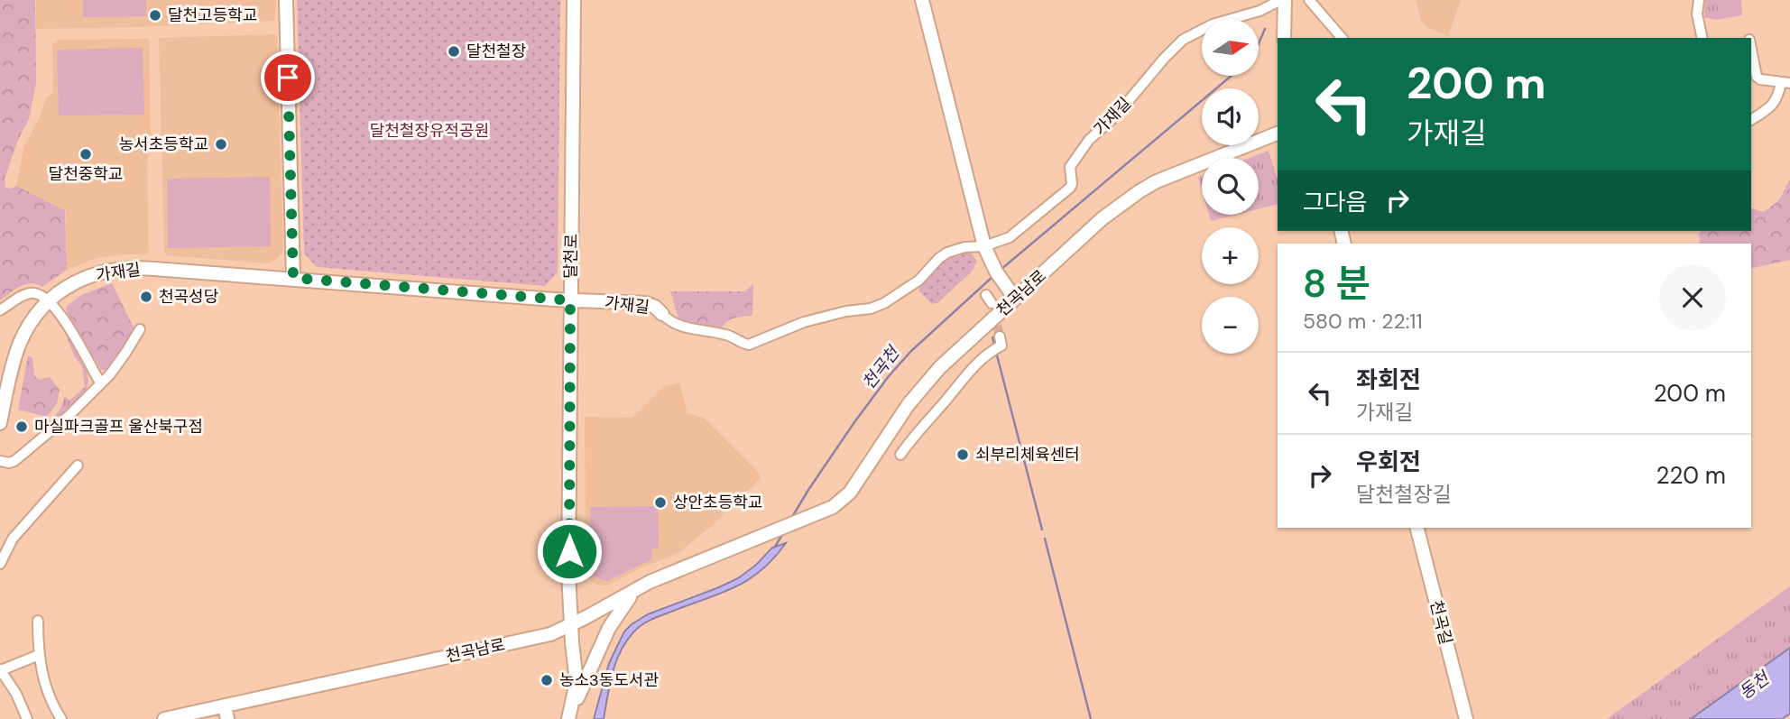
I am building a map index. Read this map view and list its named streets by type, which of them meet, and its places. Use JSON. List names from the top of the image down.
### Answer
{
  "streets": {
    "street": [
      "가재길",
      "달천로",
      "천곡남로",
      "천곡길"
    ]
  },
  "crossings": [
    ["가재길", "달천로"],
    ["달천로", "천곡남로"]
  ],
  "water": ["천곡천", "동천"],
  "parks": ["달천철장유적공원"],
  "places": [
    "달천고등학교",
    "달천철장",
    "농서초등학교",
    "달천중학교",
    "천곡성당",
    "마실파크골프 울산북구점",
    "쇠부리체육센터",
    "상안초등학교",
    "농소3동도서관"
  ],
  "north": "right",
  "page": {
    "map_buttons": ["+", "−"],
    "turn": ["200 m", "가재길"],
    "then": "그다음",
    "heading": ["8 분", "580 m · 22:11"],
    "list": [
      {
        "name": "좌회전",
        "note": "가재길",
        "value": "200 m"
      },
      {
        "name": "우회전",
        "note": "달천철장길",
        "value": "220 m"
      }
    ]
  }
}
